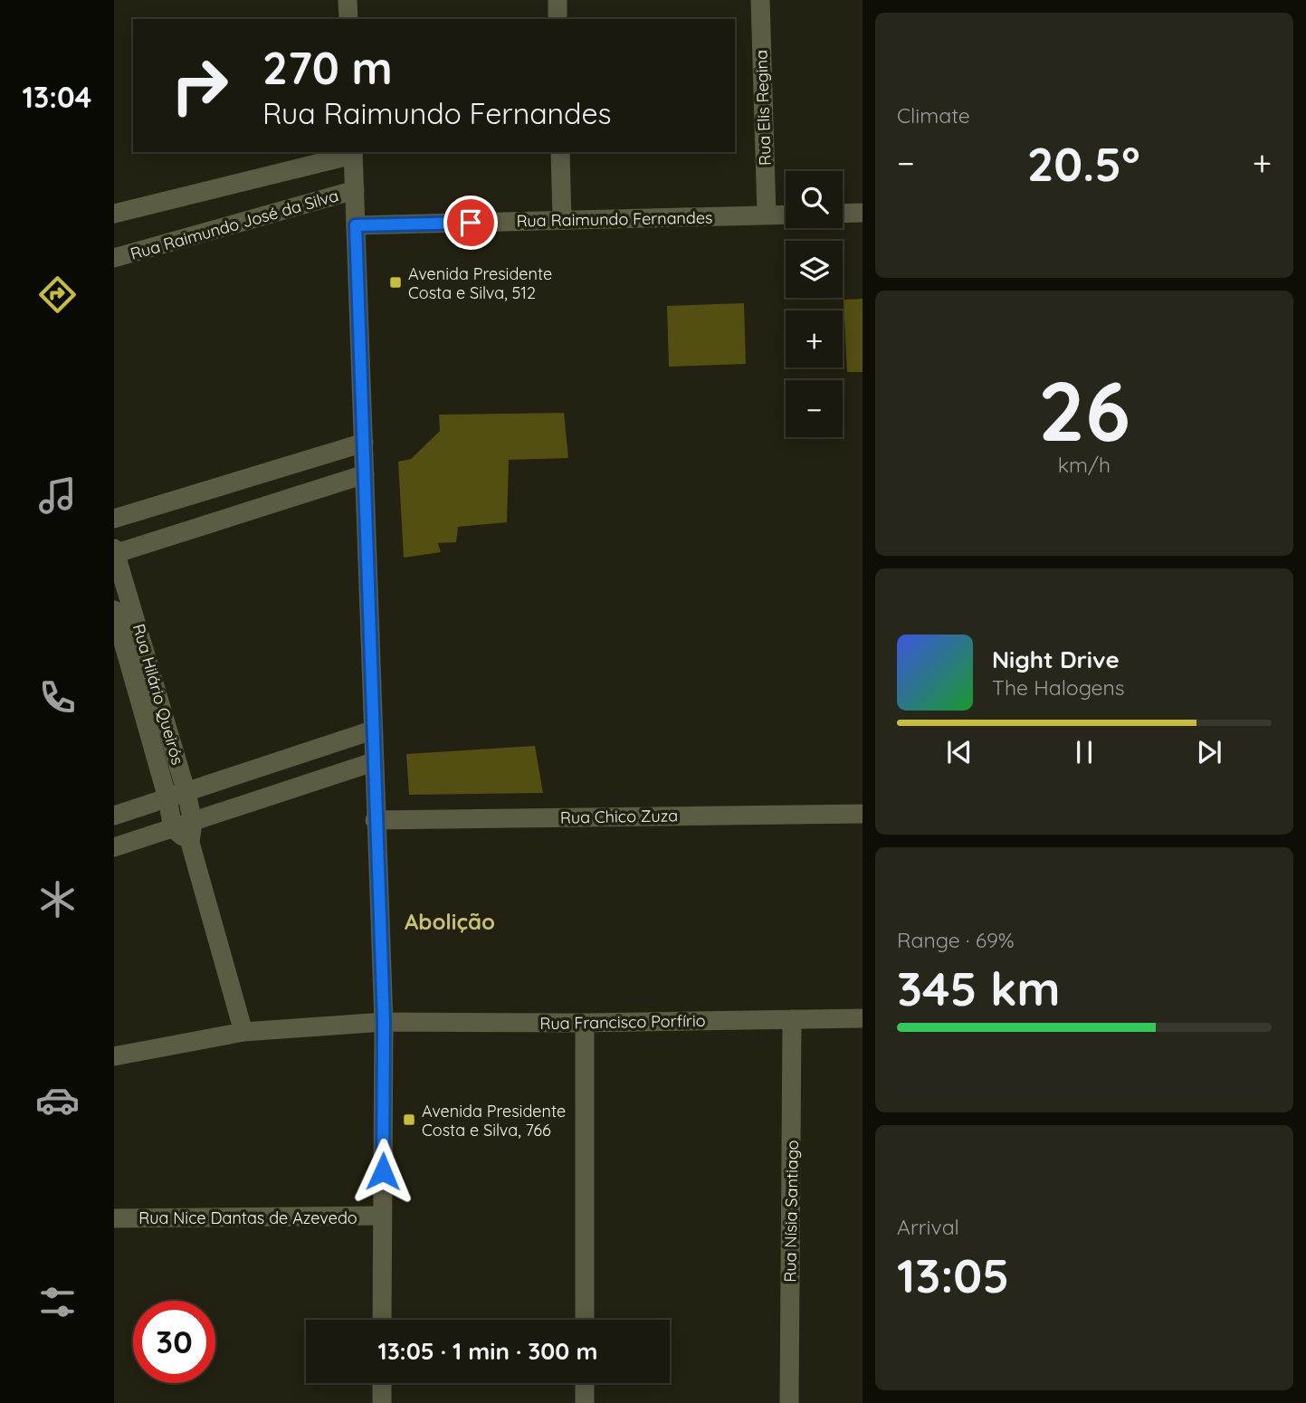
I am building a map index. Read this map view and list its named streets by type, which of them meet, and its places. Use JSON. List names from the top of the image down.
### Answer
{
  "streets": {
    "street": [
      "Rua Elis Regina",
      "Rua Raimundo Fernandes",
      "Rua Raimundo José da Silva",
      "Rua Hilário Queirós",
      "Rua Chico Zuza",
      "Rua Francisco Porfírio",
      "Rua Nísia Santiago",
      "Rua Nice Dantas de Azevedo"
    ]
  },
  "crossings": [
    ["Rua Elis Regina", "Rua Raimundo Fernandes"],
    ["Rua Hilário Queirós", "Rua Francisco Porfírio"],
    ["Rua Francisco Porfírio", "Rua Nísia Santiago"]
  ],
  "districts": ["Abolição"],
  "places": {
    "transit": ["Avenida Presidente Costa e Silva, 512", "Avenida Presidente Costa e Silva, 766"]
  },
  "page": {
    "tabs": "13:04",
    "tile": [
      "Climate",
      ["26", "km/h"],
      ["Range · 69%", "345 km"],
      ["Arrival", "13:05"]
    ],
    "turn": ["270 m", "Rua Raimundo Fernandes"],
    "heat": ["−", "20.5°", "+"],
    "map_buttons": ["+", "−"],
    "song": ["Night Drive", "The Halogens"],
    "limit": "30",
    "trip": "13:05 · 1 min · 300 m"
  }
}
